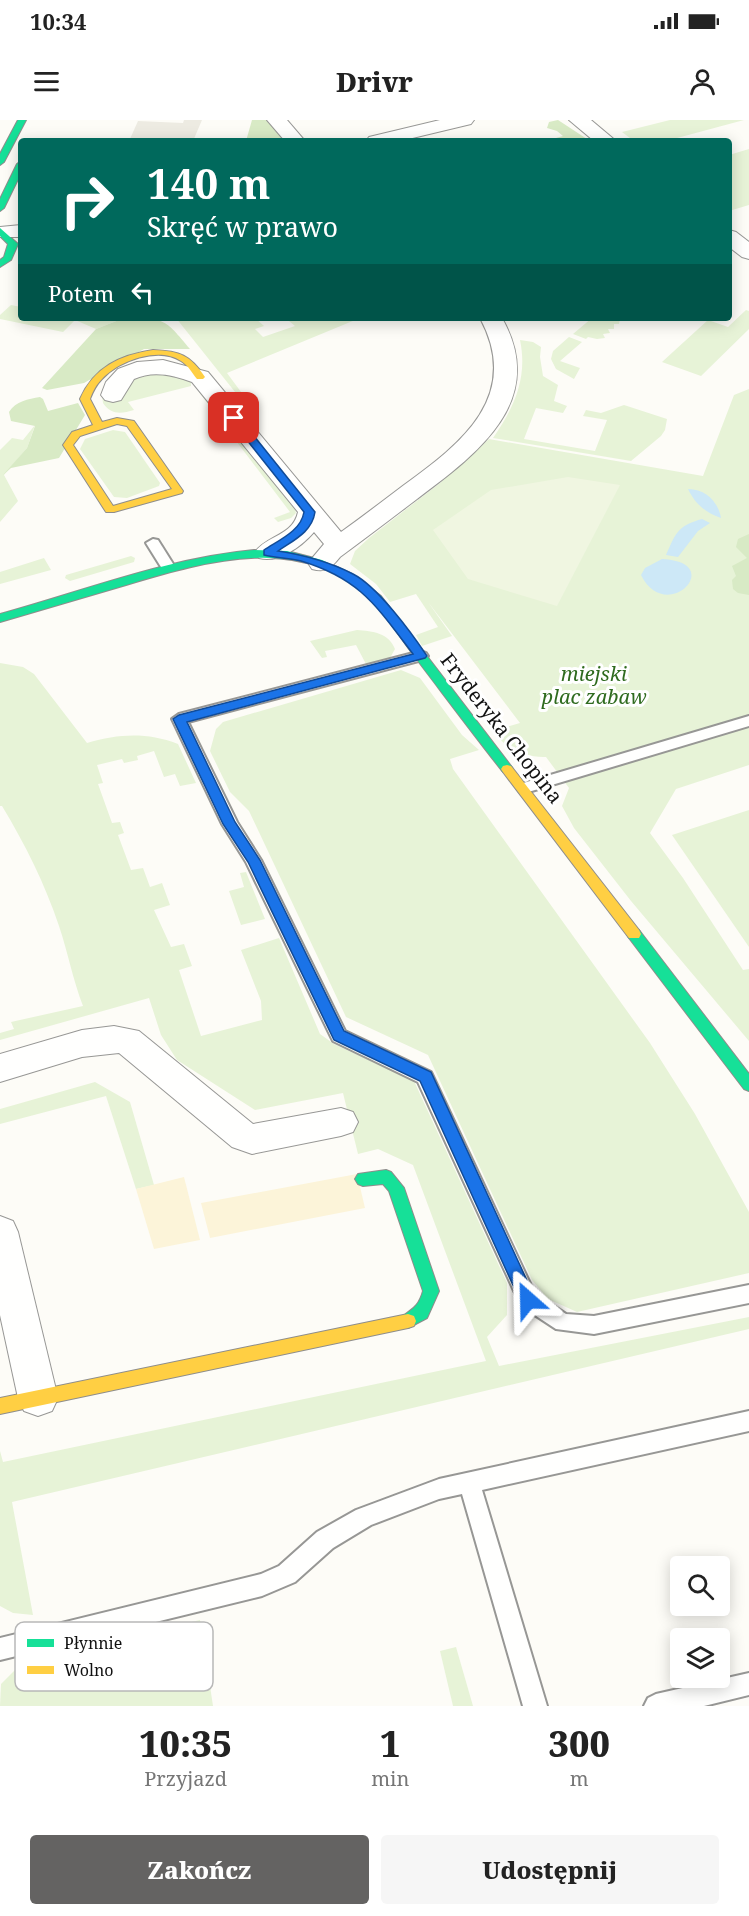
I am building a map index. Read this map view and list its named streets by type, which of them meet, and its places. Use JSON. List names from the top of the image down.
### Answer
{
  "streets": {
    "street": ["Fryderyka Chopina"]
  },
  "parks": ["miejski plac zabaw"],
  "legend": ["Płynnie", "Wolno"],
  "page": {
    "status": "10:34",
    "header": "Drivr",
    "turn": ["140 m", "Skręć w prawo"],
    "then": "Potem",
    "eta": [
      "10:35",
      "Przyjazd",
      "1",
      "min",
      "300",
      "m"
    ],
    "buttons": ["Zakończ", "Udostępnij"]
  }
}
